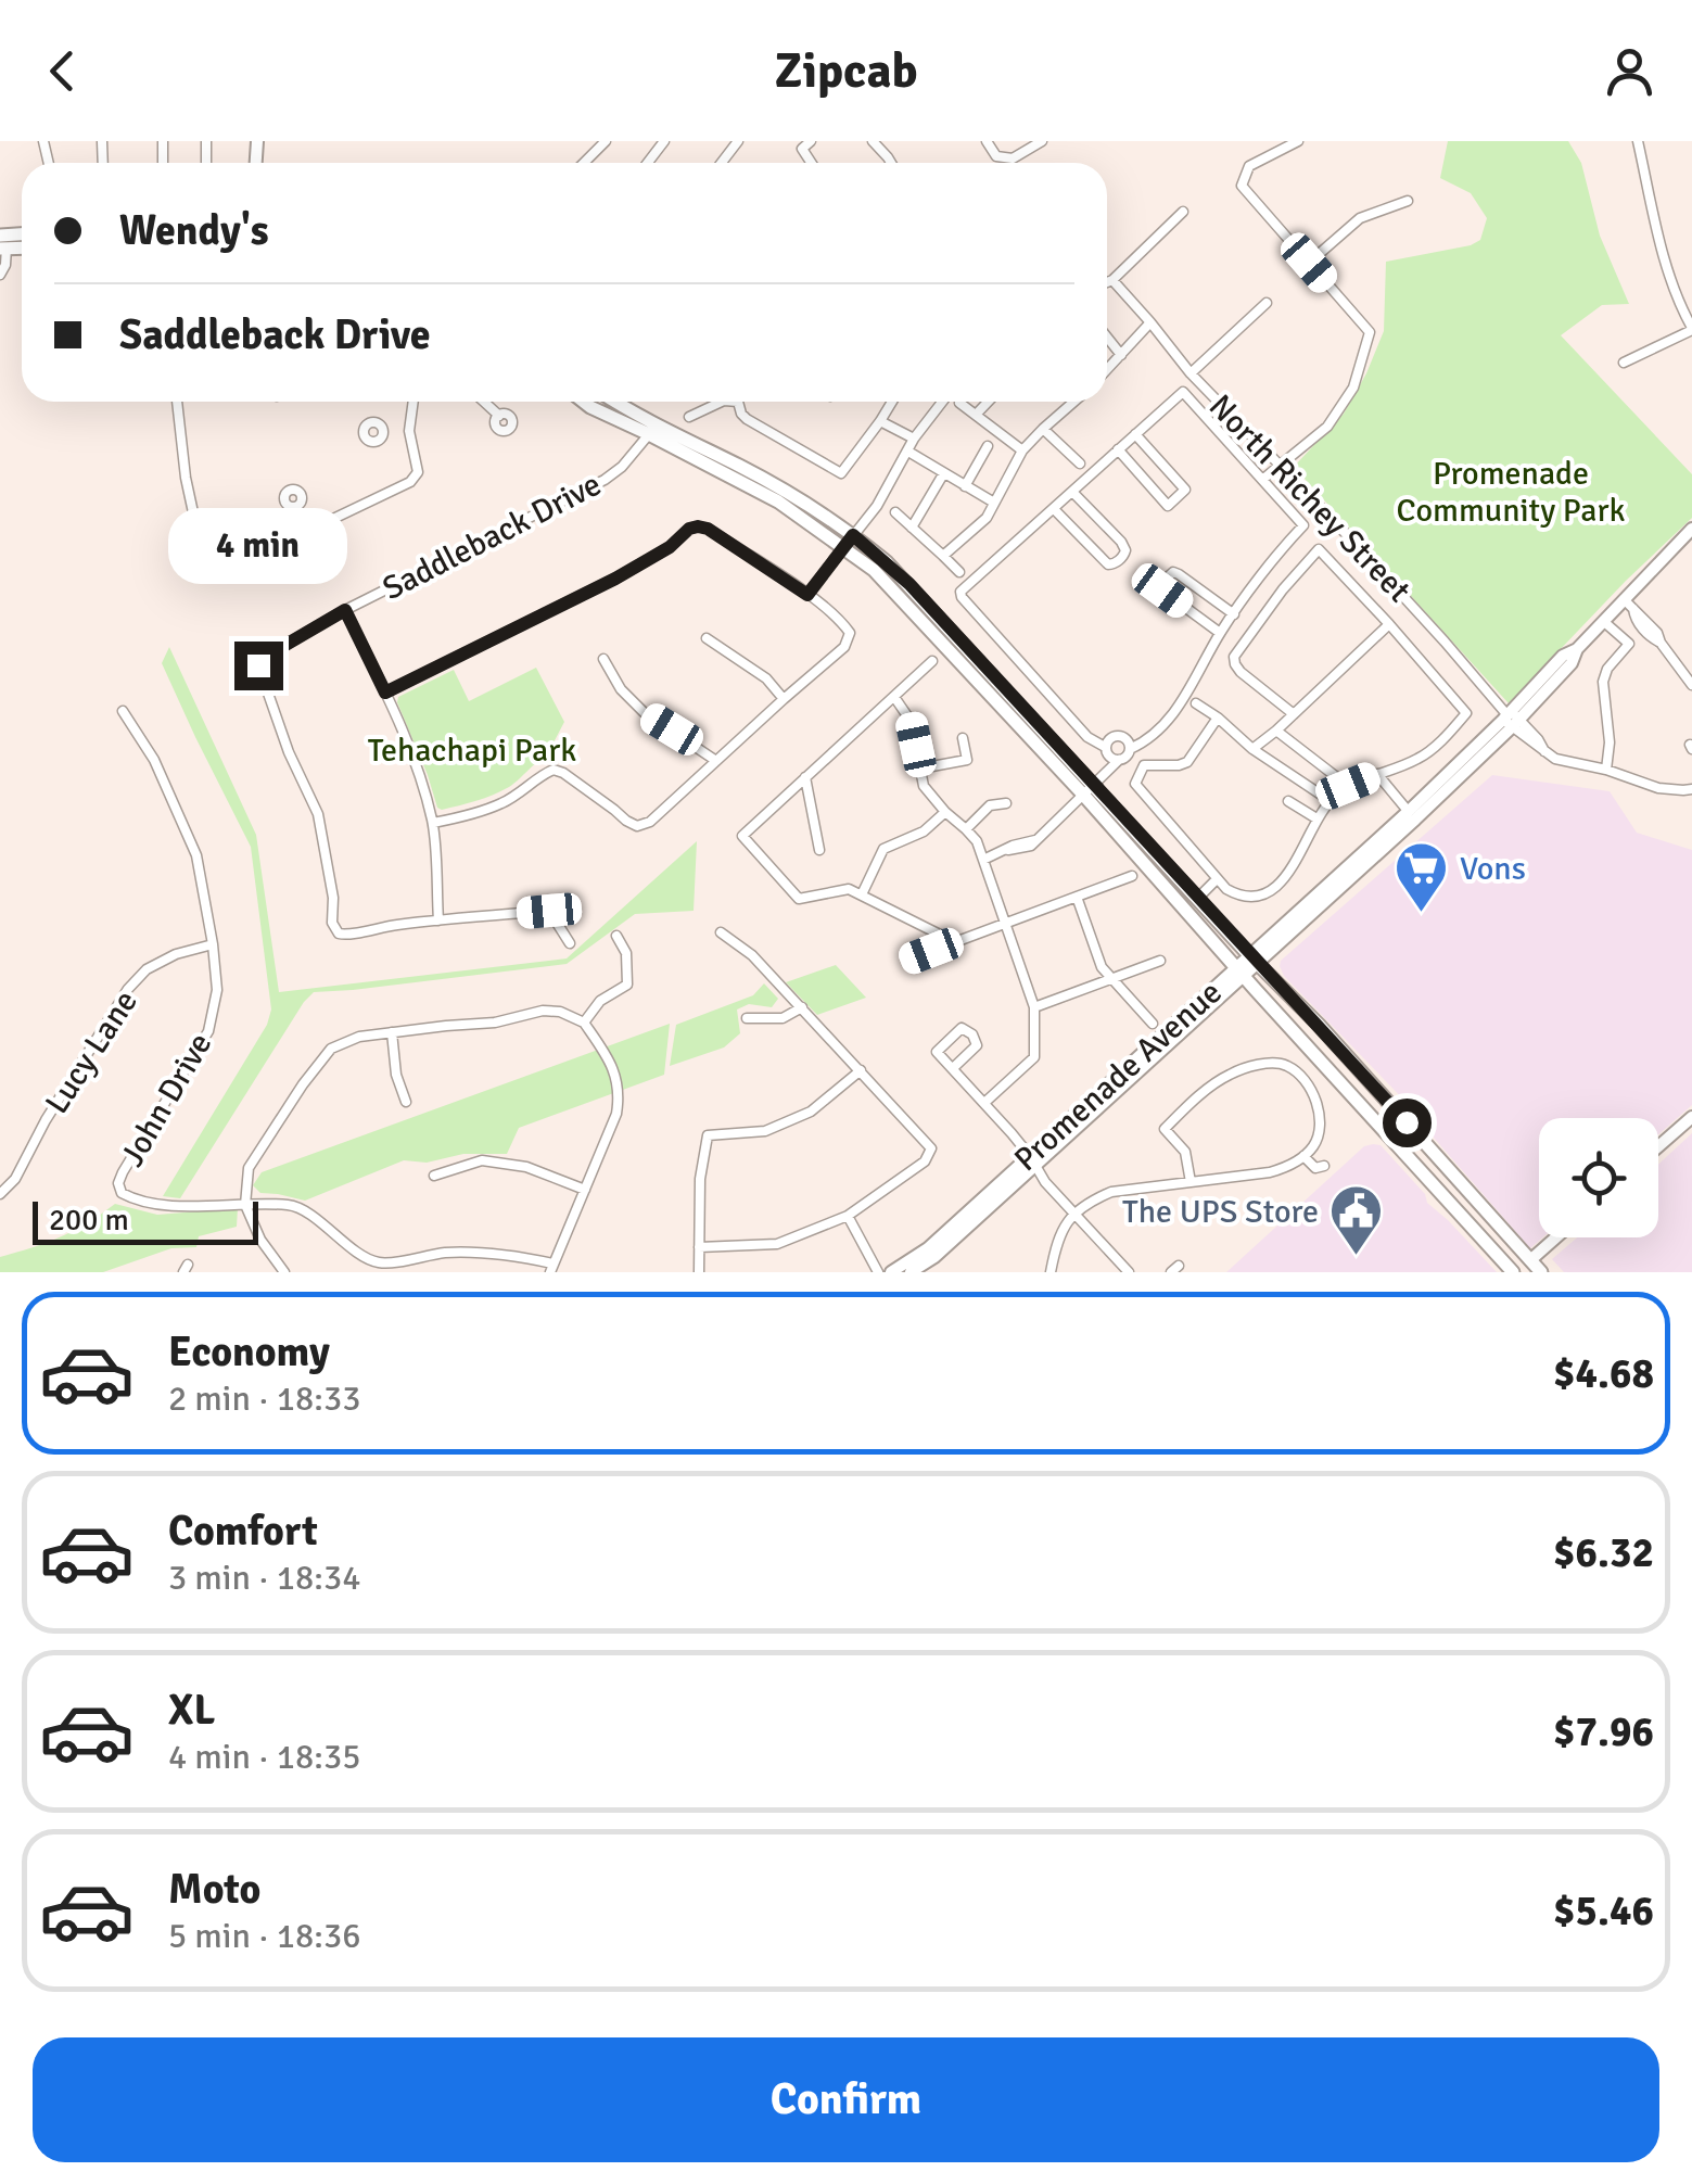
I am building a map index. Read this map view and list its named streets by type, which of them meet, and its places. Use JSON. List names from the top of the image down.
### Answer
{
  "streets": {
    "main road": ["Promenade Avenue"],
    "street": [
      "North Richey Street",
      "Saddleback Drive",
      "Lucy Lane",
      "John Drive"
    ]
  },
  "crossings": [
    ["North Richey Street", "Promenade Avenue"],
    ["Lucy Lane", "John Drive"]
  ],
  "parks": ["Promenade Community Park", "Tehachapi Park"],
  "places": {
    "supermarket": ["Vons"],
    "public building": ["The UPS Store"]
  },
  "scale_bar": "200 m",
  "page": {
    "header": "Zipcab",
    "banner": ["Wendy's", "Saddleback Drive"],
    "bubble": "4 min",
    "scale": "200 m",
    "list": [
      {
        "name": "Economy",
        "note": "2 min · 18:33",
        "value": "$4.68"
      },
      {
        "name": "Comfort",
        "note": "3 min · 18:34",
        "value": "$6.32"
      },
      {
        "name": "XL",
        "note": "4 min · 18:35",
        "value": "$7.96"
      },
      {
        "name": "Moto",
        "note": "5 min · 18:36",
        "value": "$5.46"
      }
    ],
    "buttons": "Confirm"
  }
}
